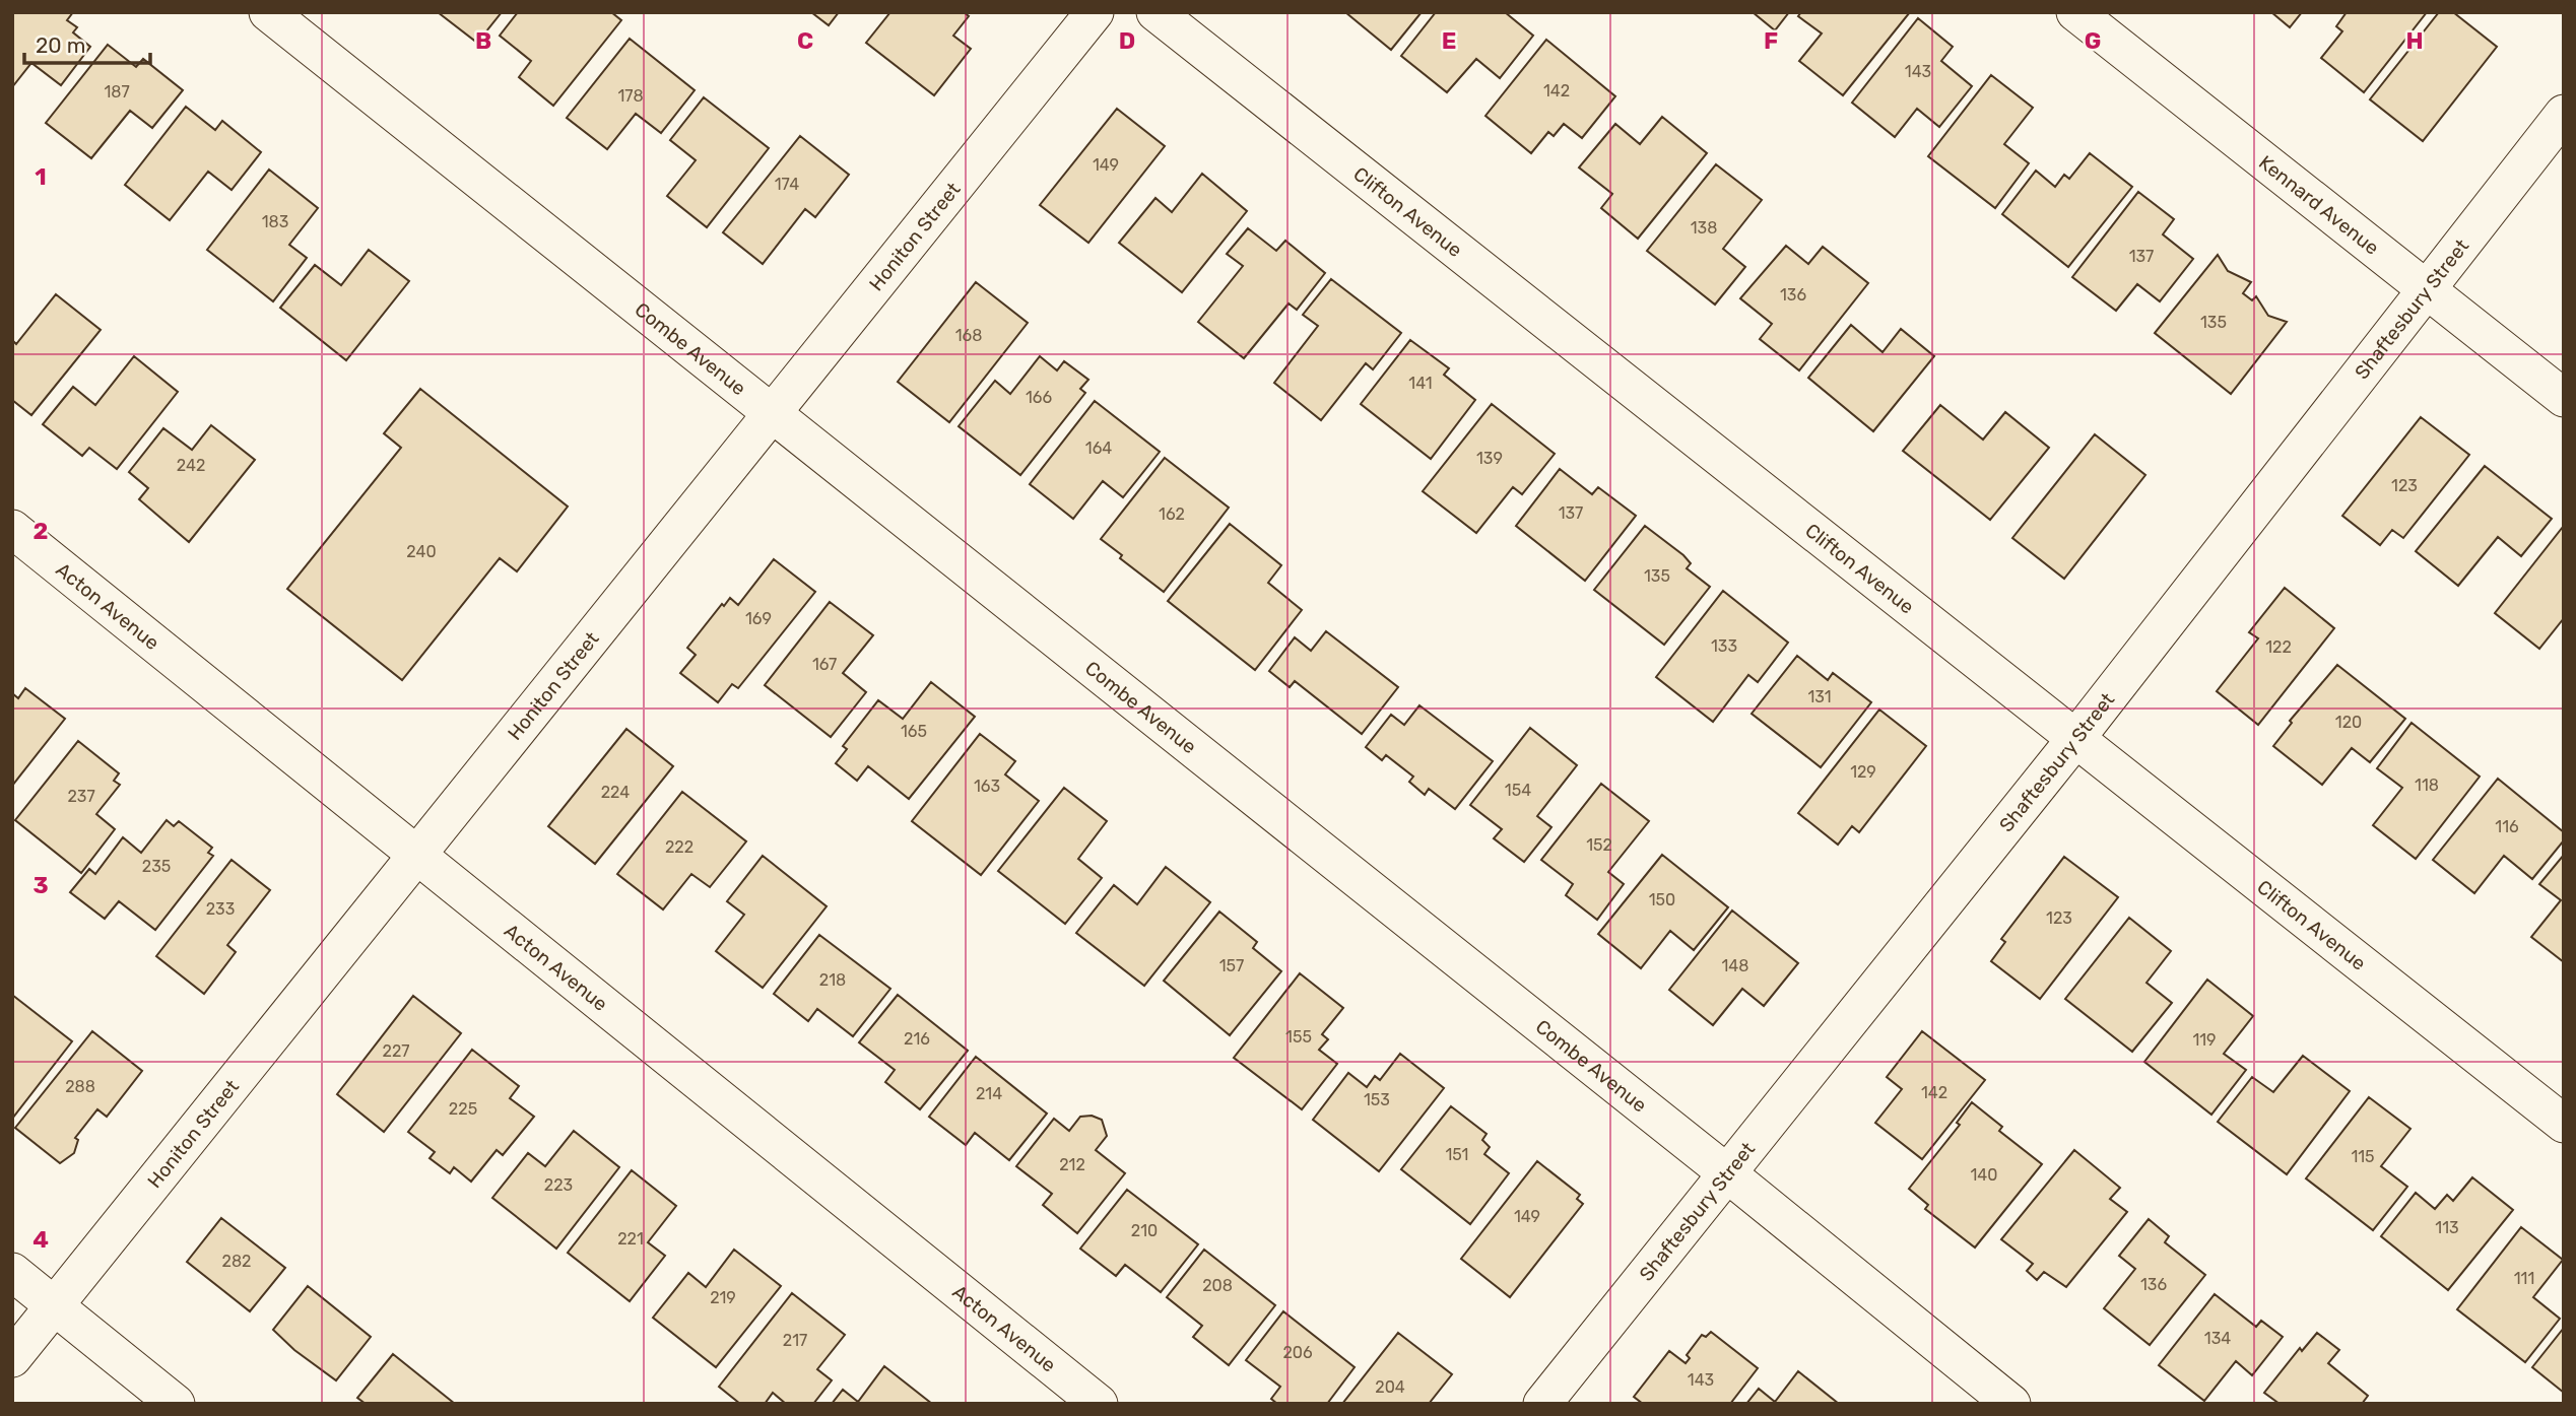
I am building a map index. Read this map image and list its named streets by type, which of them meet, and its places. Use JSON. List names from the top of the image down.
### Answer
{
  "streets": {
    "street": [
      "Kennard Avenue",
      "Clifton Avenue",
      "Honiton Street",
      "Shaftesbury Street",
      "Combe Avenue",
      "Acton Avenue"
    ]
  },
  "crossings": [
    ["Kennard Avenue", "Shaftesbury Street"],
    ["Clifton Avenue", "Shaftesbury Street"],
    ["Honiton Street", "Combe Avenue"],
    ["Honiton Street", "Acton Avenue"],
    ["Shaftesbury Street", "Combe Avenue"]
  ],
  "house_numbers": [
    "143",
    "142",
    "187",
    "178",
    "149",
    "174",
    "183",
    "138",
    "137",
    "136",
    "135",
    "168",
    "141",
    "166",
    "164",
    "139",
    "242",
    "123",
    "137",
    "162",
    "240",
    "135",
    "169",
    "133",
    "122",
    "167",
    "131",
    "120",
    "165",
    "129",
    "118",
    "163",
    "154",
    "224",
    "237",
    "116",
    "152",
    "222",
    "235",
    "150",
    "233",
    "123",
    "157",
    "148",
    "218",
    "155",
    "216",
    "119",
    "227",
    "288",
    "142",
    "214",
    "153",
    "225",
    "151",
    "115",
    "212",
    "140",
    "223",
    "149",
    "113",
    "210",
    "221",
    "282",
    "111",
    "136",
    "208",
    "219",
    "134",
    "217",
    "206",
    "143",
    "204"
  ],
  "scale_bar": "20 m",
  "grid": {
    "columns": [
      "B",
      "C",
      "D",
      "E",
      "F",
      "G",
      "H"
    ],
    "rows": [
      "1",
      "2",
      "3",
      "4"
    ]
  }
}
